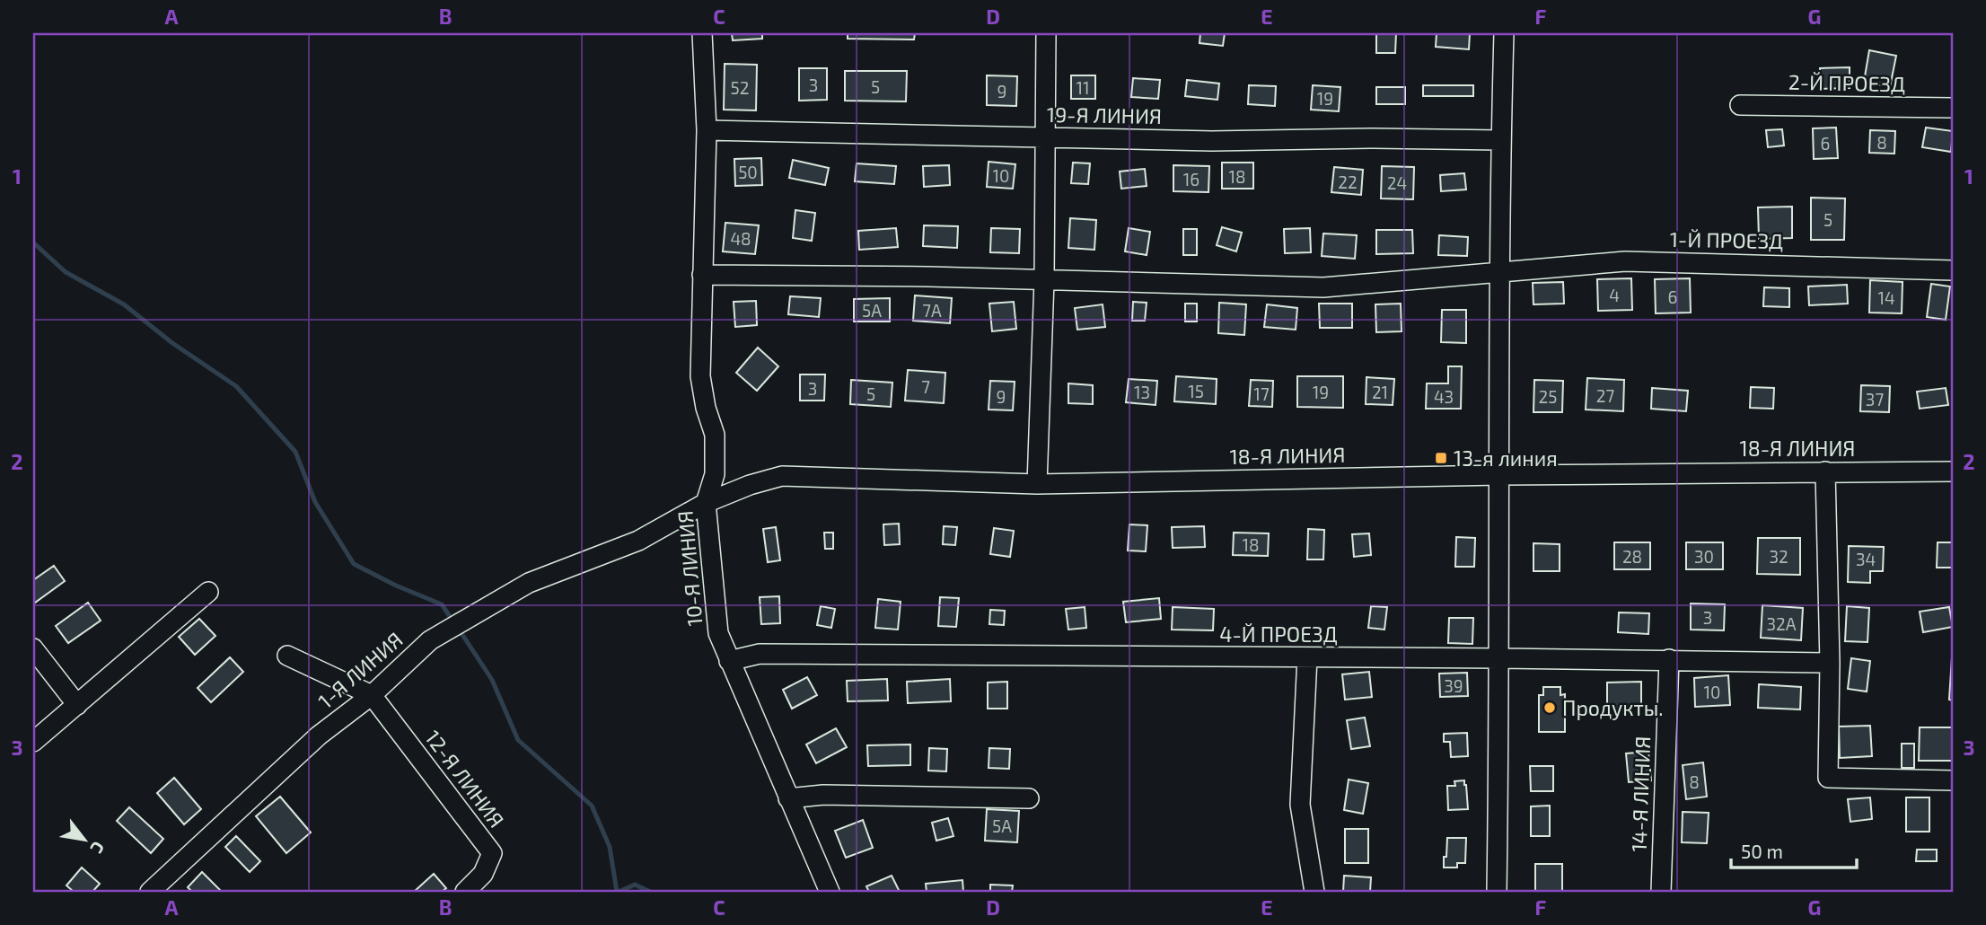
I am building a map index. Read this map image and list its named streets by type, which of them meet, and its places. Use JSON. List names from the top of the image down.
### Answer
{
  "streets": {
    "street": [
      "2-Й ПРОЕЗД",
      "19-Я ЛИНИЯ",
      "1-Й ПРОЕЗД",
      "18-Я ЛИНИЯ",
      "10-Я ЛИНИЯ",
      "4-Й ПРОЕЗД",
      "1-Я ЛИНИЯ",
      "12-Я ЛИНИЯ",
      "14-Я ЛИНИЯ"
    ]
  },
  "crossings": [
    ["19-Я ЛИНИЯ", "10-Я ЛИНИЯ"],
    ["1-Й ПРОЕЗД", "10-Я ЛИНИЯ"],
    ["18-Я ЛИНИЯ", "10-Я ЛИНИЯ"],
    ["18-Я ЛИНИЯ", "1-Я ЛИНИЯ"],
    ["10-Я ЛИНИЯ", "4-Й ПРОЕЗД"],
    ["4-Й ПРОЕЗД", "14-Я ЛИНИЯ"],
    ["1-Я ЛИНИЯ", "12-Я ЛИНИЯ"]
  ],
  "places": {
    "transit": ["13-я линия"],
    "other": ["Продукты."]
  },
  "house_numbers": [
    "3",
    "5",
    "52",
    "11",
    "9",
    "19",
    "8",
    "6",
    "50",
    "10",
    "18",
    "16",
    "22",
    "24",
    "5",
    "48",
    "4",
    "6",
    "14",
    "5А",
    "7А",
    "7",
    "3",
    "15",
    "13",
    "19",
    "21",
    "5",
    "17",
    "27",
    "9",
    "43",
    "25",
    "37",
    "18",
    "28",
    "30",
    "32",
    "34",
    "3",
    "32А",
    "39",
    "10",
    "8",
    "5А"
  ],
  "scale_bar": "50 m",
  "north": "bottom right",
  "grid": {
    "columns": [
      "A",
      "B",
      "C",
      "D",
      "E",
      "F",
      "G"
    ],
    "rows": ["1", "2", "3"]
  }
}
